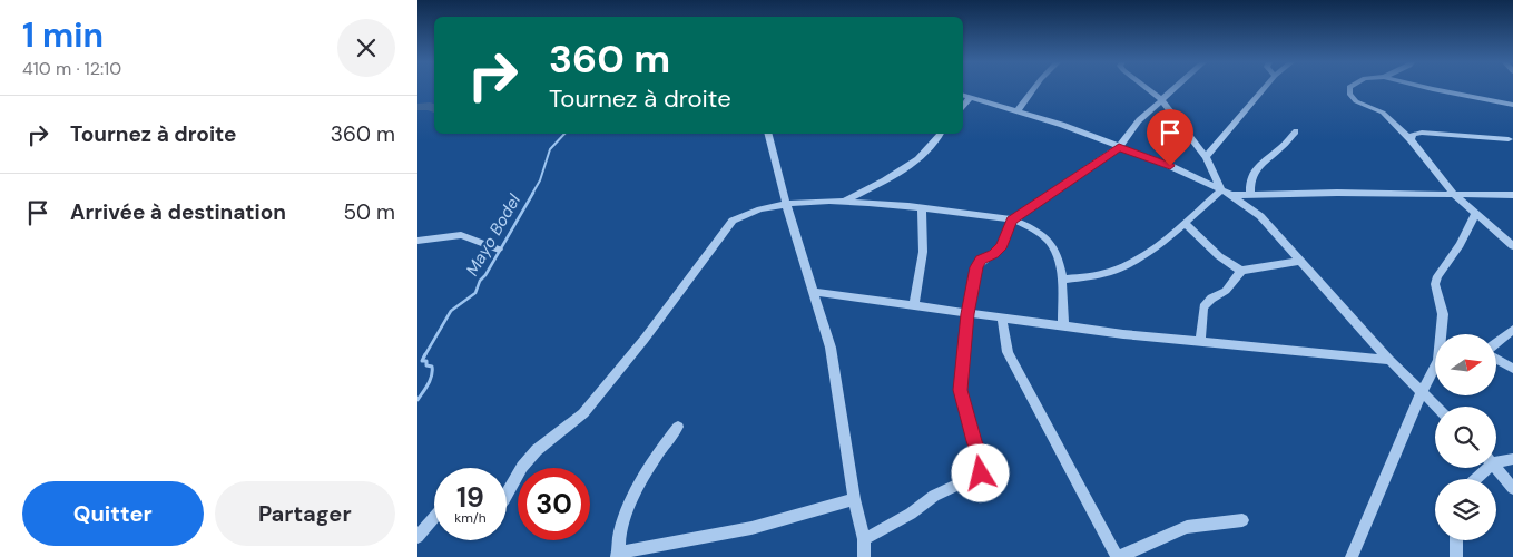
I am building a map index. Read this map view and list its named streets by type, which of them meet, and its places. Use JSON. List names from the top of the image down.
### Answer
{
  "water": ["Mayo Bodel"],
  "north": "right",
  "page": {
    "heading": ["1 min", "410 m · 12:10"],
    "turn": ["360 m", "Tournez à droite"],
    "list": [
      {
        "name": "Tournez à droite",
        "value": "360 m"
      },
      {
        "name": "Arrivée à destination",
        "value": "50 m"
      }
    ],
    "speed": "19 km/h",
    "limit": "30",
    "buttons": ["Quitter", "Partager"]
  }
}
